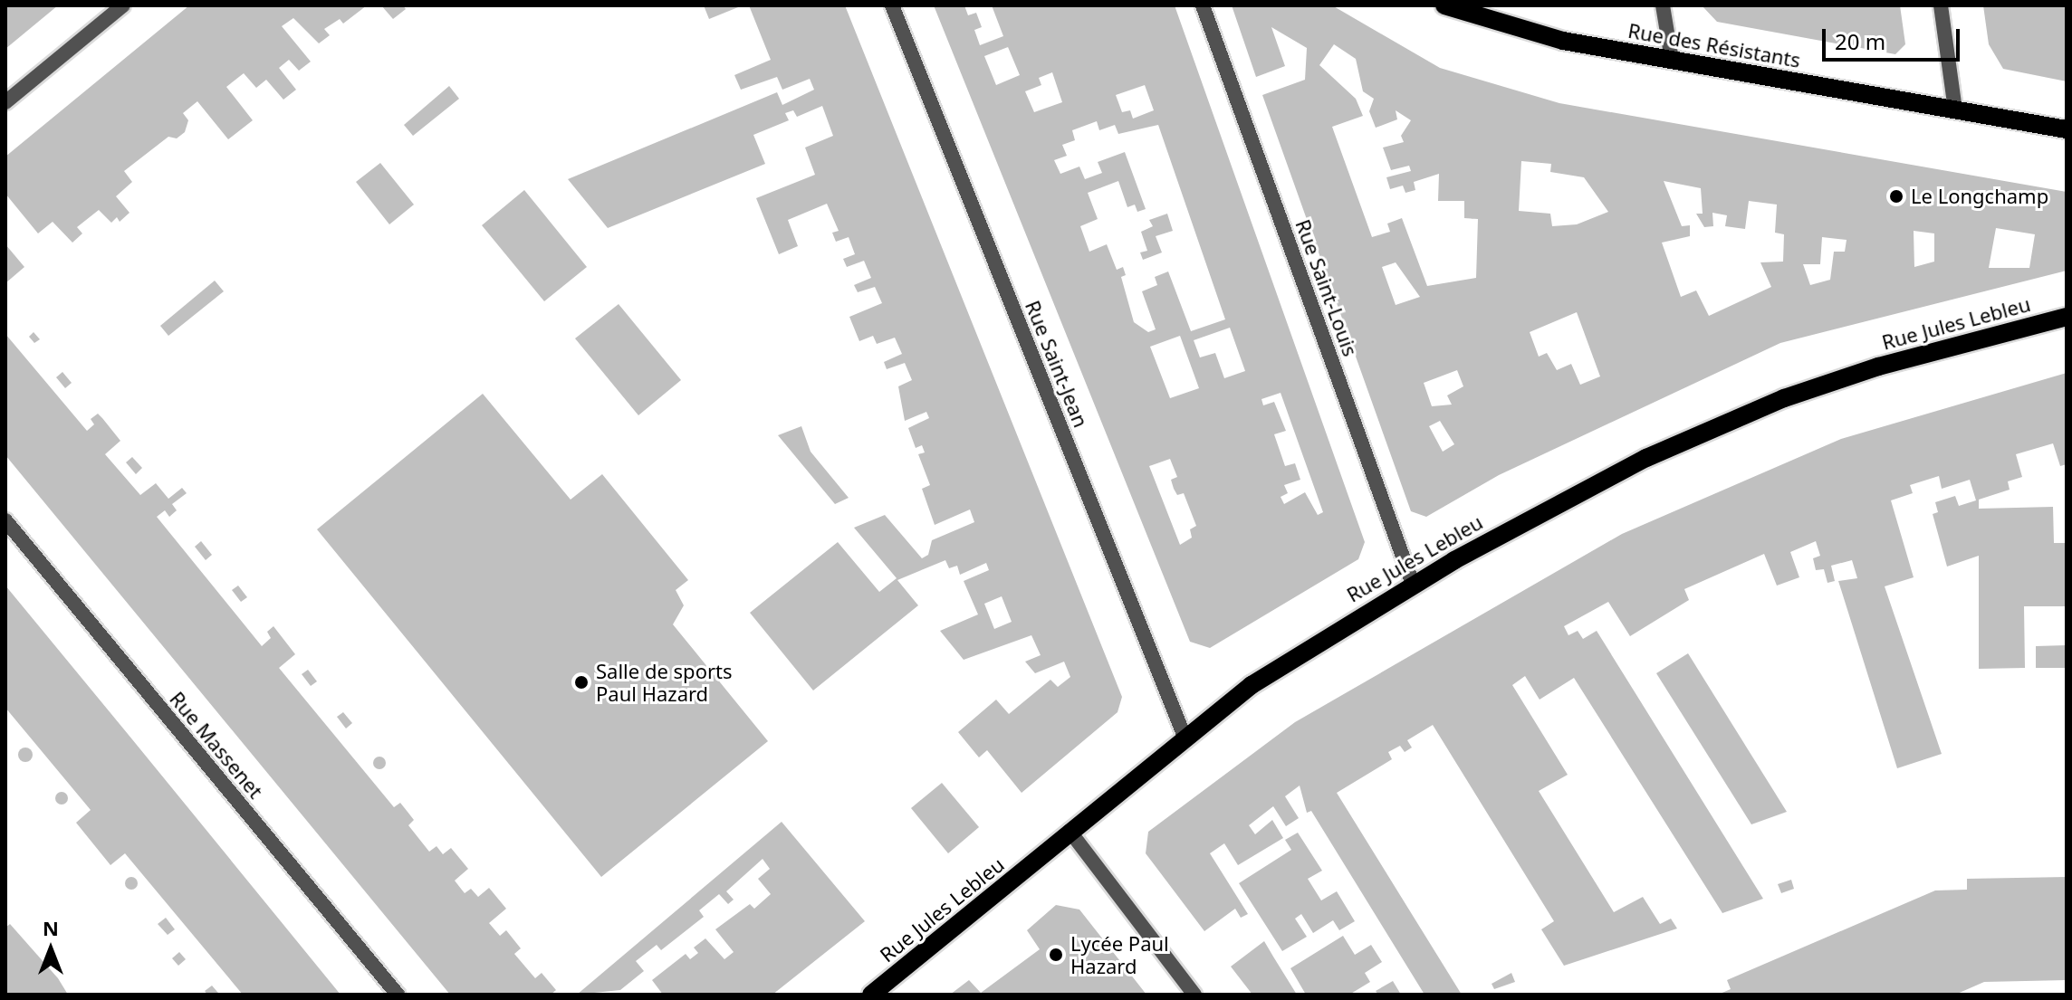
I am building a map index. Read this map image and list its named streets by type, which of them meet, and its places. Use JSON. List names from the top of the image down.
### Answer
{
  "streets": {
    "main road": ["Rue des Résistants", "Rue Jules Lebleu"],
    "street": ["Rue Saint-Louis", "Rue Saint-Jean", "Rue Massenet"]
  },
  "crossings": [
    ["Rue Saint-Louis", "Rue Jules Lebleu"],
    ["Rue Jules Lebleu", "Rue Saint-Jean"]
  ],
  "places": ["Le Longchamp", "Salle de sports Paul Hazard", "Lycée Paul Hazard"],
  "scale_bar": "20 m",
  "north": "top"
}
